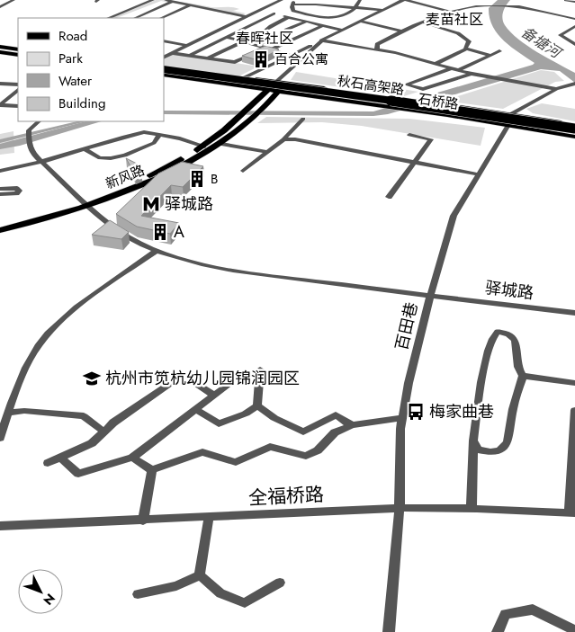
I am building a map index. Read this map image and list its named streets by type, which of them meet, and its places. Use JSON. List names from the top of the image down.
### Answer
{
  "streets": {
    "highway": ["秋石高架路"],
    "main road": ["石桥路", "新风路"],
    "street": ["驿城路", "百田巷", "全福桥路"]
  },
  "crossings": [
    ["石桥路", "新风路"],
    ["石桥路", "百田巷"],
    ["新风路", "驿城路"],
    ["驿城路", "百田巷"],
    ["百田巷", "全福桥路"]
  ],
  "districts": ["麦苗社区", "春晖社区"],
  "water": ["备塘河"],
  "places": {
    "building": ["百合公寓", "B", "A"],
    "metro station": ["驿城路"],
    "school or university": ["杭州市笕杭幼儿园锦润园区"],
    "bus stop": ["梅家曲巷"]
  },
  "legend": [
    "Road",
    "Park",
    "Water",
    "Building"
  ],
  "north": "bottom right"
}
